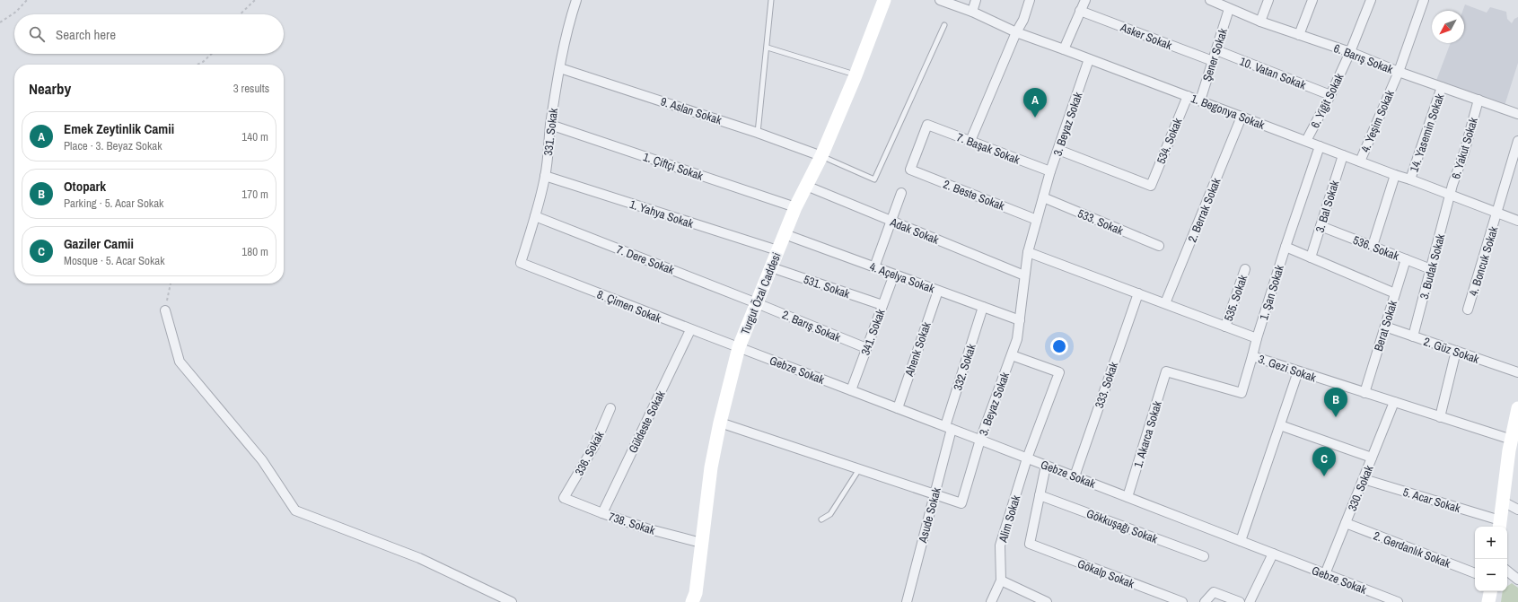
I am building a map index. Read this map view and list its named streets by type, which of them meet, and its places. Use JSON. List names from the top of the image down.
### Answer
{
  "streets": {
    "street": [
      "Asker Sokak",
      "Şener Sokak",
      "6. Barış Sokak",
      "10. Vatan Sokak",
      "6. Yiğit Sokak",
      "9. Aslan Sokak",
      "1. Begonya Sokak",
      "4. Yeşim Sokak",
      "3. Beyaz Sokak",
      "331. Sokak",
      "14. Yasemin Sokak",
      "534. Sokak",
      "7. Başak Sokak",
      "6. Yakut Sokak",
      "1. Çiftçi Sokak",
      "2. Beste Sokak",
      "3. Bal Sokak",
      "2. Berrak Sokak",
      "1. Yahya Sokak",
      "533. Sokak",
      "Adak Sokak",
      "536. Sokak",
      "7. Dere Sokak",
      "4. Boncuk Sokak",
      "3. Budak Sokak",
      "4. Açelya Sokak",
      "531. Sokak",
      "1. Şan Sokak",
      "Turgut Özal Caddesi",
      "535. Sokak",
      "8. Çimen Sokak",
      "2. Barış Sokak",
      "Berat Sokak",
      "341. Sokak",
      "Ahenk Sokak",
      "2. Güz Sokak",
      "332. Sokak",
      "3. Gezi Sokak",
      "Gebze Sokak",
      "333. Sokak",
      "Güldeste Sokak",
      "1. Akarca Sokak",
      "336. Sokak",
      "330. Sokak",
      "5. Acar Sokak",
      "Asude Sokak",
      "Alim Sokak",
      "738. Sokak",
      "Gökkuşağı Sokak",
      "2. Gerdanlık Sokak",
      "Gökalp Sokak"
    ]
  },
  "crossings": [
    ["Asker Sokak", "Şener Sokak"],
    ["Şener Sokak", "6. Barış Sokak"],
    ["Şener Sokak", "10. Vatan Sokak"],
    ["Şener Sokak", "1. Begonya Sokak"],
    ["6. Barış Sokak", "6. Yiğit Sokak"],
    ["6. Barış Sokak", "4. Yeşim Sokak"],
    ["6. Barış Sokak", "14. Yasemin Sokak"],
    ["6. Barış Sokak", "6. Yakut Sokak"],
    ["10. Vatan Sokak", "6. Yiğit Sokak"],
    ["6. Yiğit Sokak", "1. Begonya Sokak"],
    ["9. Aslan Sokak", "331. Sokak"],
    ["9. Aslan Sokak", "Turgut Özal Caddesi"],
    ["1. Begonya Sokak", "4. Yeşim Sokak"],
    ["1. Begonya Sokak", "3. Beyaz Sokak"],
    ["1. Begonya Sokak", "14. Yasemin Sokak"],
    ["1. Begonya Sokak", "534. Sokak"],
    ["1. Begonya Sokak", "6. Yakut Sokak"],
    ["1. Begonya Sokak", "3. Bal Sokak"],
    ["1. Begonya Sokak", "2. Berrak Sokak"],
    ["1. Begonya Sokak", "4. Boncuk Sokak"],
    ["1. Begonya Sokak", "3. Budak Sokak"],
    ["1. Begonya Sokak", "1. Şan Sokak"],
    ["3. Beyaz Sokak", "534. Sokak"],
    ["3. Beyaz Sokak", "7. Başak Sokak"],
    ["3. Beyaz Sokak", "2. Beste Sokak"],
    ["3. Beyaz Sokak", "533. Sokak"],
    ["3. Beyaz Sokak", "Adak Sokak"],
    ["3. Beyaz Sokak", "4. Açelya Sokak"],
    ["3. Beyaz Sokak", "Turgut Özal Caddesi"],
    ["3. Beyaz Sokak", "3. Gezi Sokak"],
    ["3. Beyaz Sokak", "Gebze Sokak"],
    ["3. Beyaz Sokak", "Asude Sokak"],
    ["3. Beyaz Sokak", "Alim Sokak"],
    ["331. Sokak", "1. Çiftçi Sokak"],
    ["331. Sokak", "1. Yahya Sokak"],
    ["331. Sokak", "7. Dere Sokak"],
    ["331. Sokak", "8. Çimen Sokak"],
    ["7. Başak Sokak", "2. Beste Sokak"],
    ["6. Yakut Sokak", "3. Budak Sokak"],
    ["1. Çiftçi Sokak", "Turgut Özal Caddesi"],
    ["3. Bal Sokak", "536. Sokak"],
    ["2. Berrak Sokak", "3. Gezi Sokak"],
    ["1. Yahya Sokak", "Turgut Özal Caddesi"],
    ["Adak Sokak", "Turgut Özal Caddesi"],
    ["536. Sokak", "3. Budak Sokak"],
    ["536. Sokak", "Berat Sokak"],
    ["7. Dere Sokak", "Turgut Özal Caddesi"],
    ["7. Dere Sokak", "2. Barış Sokak"],
    ["3. Budak Sokak", "2. Güz Sokak"],
    ["4. Açelya Sokak", "Turgut Özal Caddesi"],
    ["4. Açelya Sokak", "341. Sokak"],
    ["4. Açelya Sokak", "Ahenk Sokak"],
    ["4. Açelya Sokak", "332. Sokak"],
    ["531. Sokak", "Turgut Özal Caddesi"],
    ["531. Sokak", "341. Sokak"],
    ["1. Şan Sokak", "3. Gezi Sokak"],
    ["Turgut Özal Caddesi", "8. Çimen Sokak"],
    ["Turgut Özal Caddesi", "2. Barış Sokak"],
    ["Turgut Özal Caddesi", "Gebze Sokak"],
    ["Turgut Özal Caddesi", "738. Sokak"],
    ["535. Sokak", "3. Gezi Sokak"],
    ["8. Çimen Sokak", "Gebze Sokak"],
    ["8. Çimen Sokak", "Güldeste Sokak"],
    ["2. Barış Sokak", "341. Sokak"],
    ["Berat Sokak", "2. Güz Sokak"],
    ["Berat Sokak", "3. Gezi Sokak"],
    ["341. Sokak", "Gebze Sokak"],
    ["Ahenk Sokak", "Gebze Sokak"],
    ["332. Sokak", "Gebze Sokak"],
    ["332. Sokak", "Asude Sokak"],
    ["3. Gezi Sokak", "333. Sokak"],
    ["3. Gezi Sokak", "1. Akarca Sokak"],
    ["3. Gezi Sokak", "330. Sokak"],
    ["Gebze Sokak", "333. Sokak"],
    ["Gebze Sokak", "1. Akarca Sokak"],
    ["Gebze Sokak", "330. Sokak"],
    ["Gebze Sokak", "Asude Sokak"],
    ["Gebze Sokak", "Alim Sokak"],
    ["Güldeste Sokak", "738. Sokak"],
    ["336. Sokak", "738. Sokak"],
    ["330. Sokak", "5. Acar Sokak"],
    ["330. Sokak", "2. Gerdanlık Sokak"],
    ["Gökkuşağı Sokak", "Gökalp Sokak"]
  ],
  "north": "bottom left",
  "page": {
    "search": "Search here",
    "heading": ["Nearby", "3 results"],
    "pins": ["A", "B", "C"],
    "list": [
      {
        "mark": "A",
        "name": "Emek Zeytinlik Camii",
        "note": "Place · 3. Beyaz Sokak",
        "value": "140 m"
      },
      {
        "mark": "B",
        "name": "Otopark",
        "note": "Parking · 5. Acar Sokak",
        "value": "170 m"
      },
      {
        "mark": "C",
        "name": "Gaziler Camii",
        "note": "Mosque · 5. Acar Sokak",
        "value": "180 m"
      }
    ],
    "map_buttons": ["+", "−"]
  }
}
